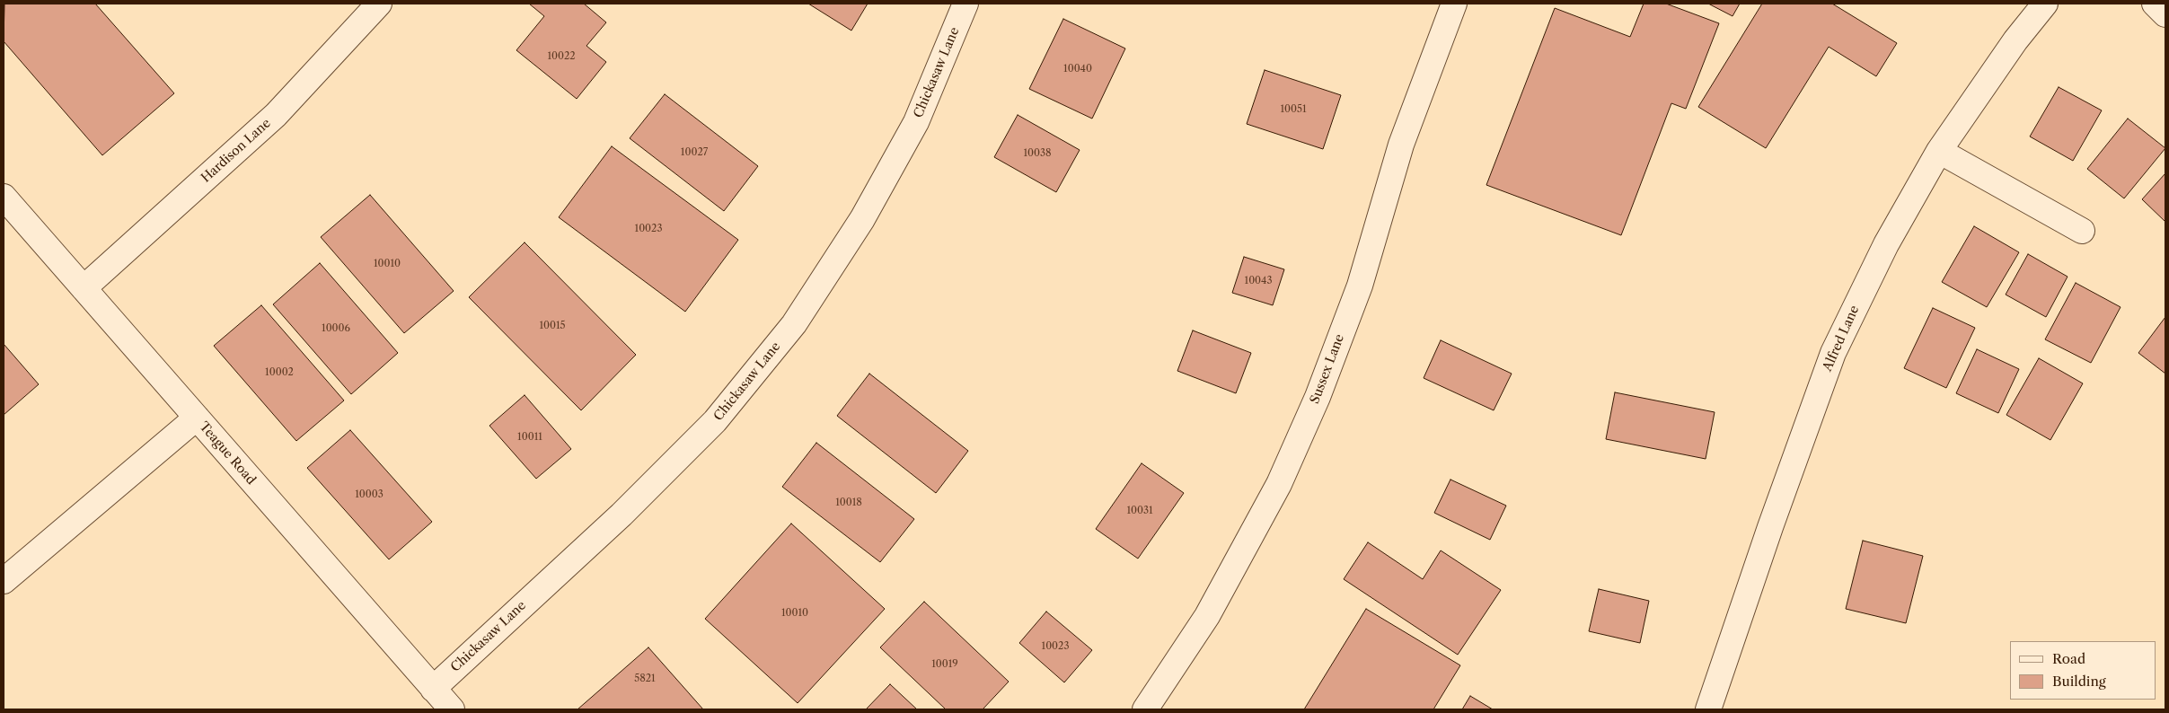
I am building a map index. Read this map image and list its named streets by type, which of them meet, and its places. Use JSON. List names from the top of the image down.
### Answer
{
  "streets": {
    "street": [
      "Chickasaw Lane",
      "Hardison Lane",
      "Alfred Lane",
      "Sussex Lane",
      "Teague Road"
    ]
  },
  "crossings": [
    ["Chickasaw Lane", "Teague Road"],
    ["Hardison Lane", "Teague Road"]
  ],
  "house_numbers": [
    "10022",
    "10040",
    "10051",
    "10027",
    "10038",
    "10023",
    "10010",
    "10043",
    "10015",
    "10006",
    "10002",
    "10011",
    "10003",
    "10018",
    "10031",
    "10010",
    "10023",
    "10019",
    "5821"
  ],
  "legend": ["Road", "Building"]
}
